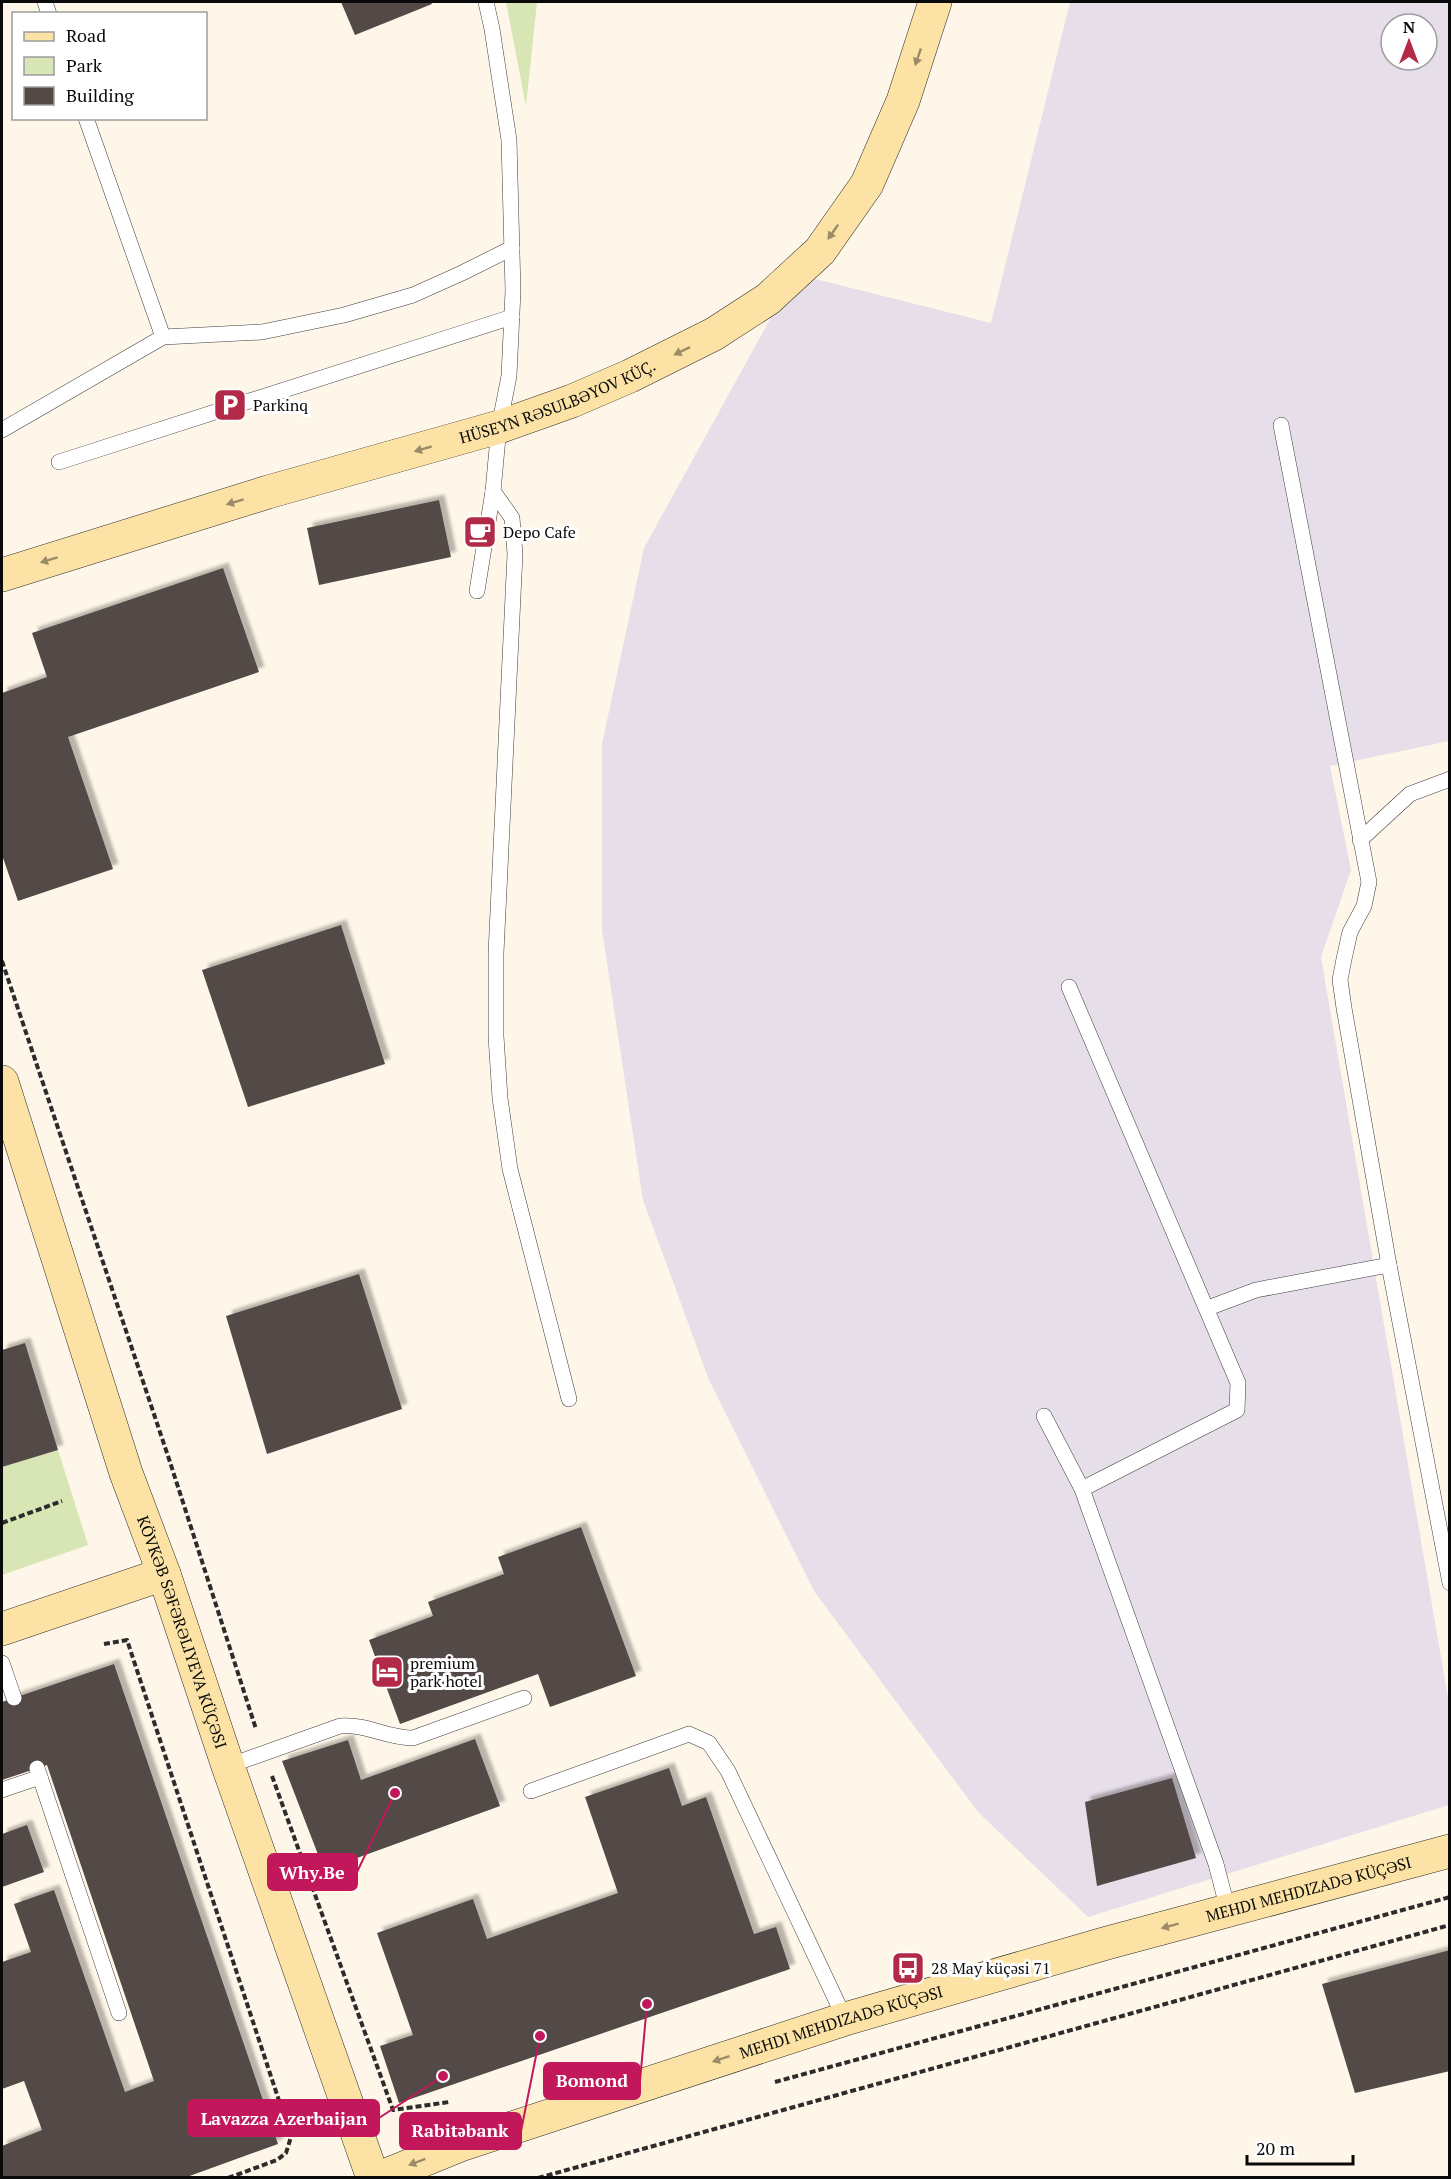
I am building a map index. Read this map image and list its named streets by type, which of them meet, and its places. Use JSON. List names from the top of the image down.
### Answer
{
  "streets": {
    "street": ["HÜSEYN RƏSULBƏYOV KÜÇ.", "KÖVKƏB SƏFƏRƏLIYEVA KÜÇƏSI", "MEHDI MEHDIZADƏ KÜÇƏSI"]
  },
  "one_way": ["HÜSEYN RƏSULBƏYOV KÜÇ.", "MEHDI MEHDIZADƏ KÜÇƏSI"],
  "places": {
    "parking": ["Parkinq"],
    "cafe": ["Depo Cafe"],
    "hotel": ["premium park hotel"],
    "other": [
      "Why.Be",
      "Bomond",
      "Rabitəbank",
      "Lavazza Azerbaijan"
    ],
    "bus stop": ["28 May küçəsi 71"]
  },
  "legend": ["Road", "Park", "Building"],
  "scale_bar": "20 m",
  "north": "top"
}
